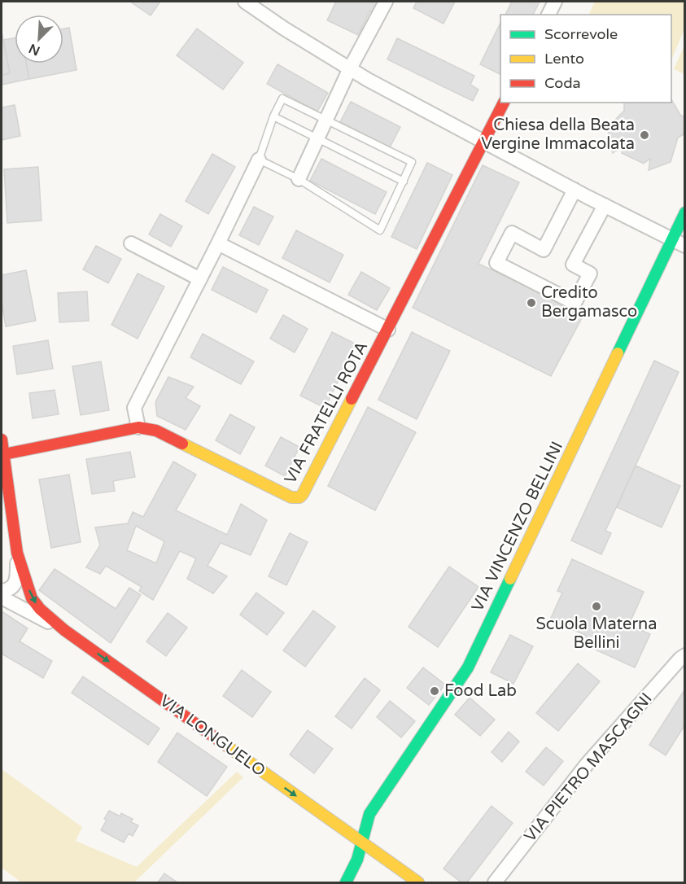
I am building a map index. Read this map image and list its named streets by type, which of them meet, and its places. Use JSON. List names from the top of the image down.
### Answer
{
  "streets": {
    "street": [
      "VIA FRATELLI ROTA",
      "VIA VINCENZO BELLINI",
      "VIA LONGUELO",
      "VIA PIETRO MASCAGNI"
    ]
  },
  "crossings": [
    ["VIA VINCENZO BELLINI", "VIA LONGUELO"]
  ],
  "one_way": ["VIA LONGUELO"],
  "places": [
    "Chiesa della Beata Vergine Immacolata",
    "Credito Bergamasco",
    "Scuola Materna Bellini",
    "Food Lab"
  ],
  "legend": ["Scorrevole", "Lento", "Coda"],
  "north": "bottom left"
}
